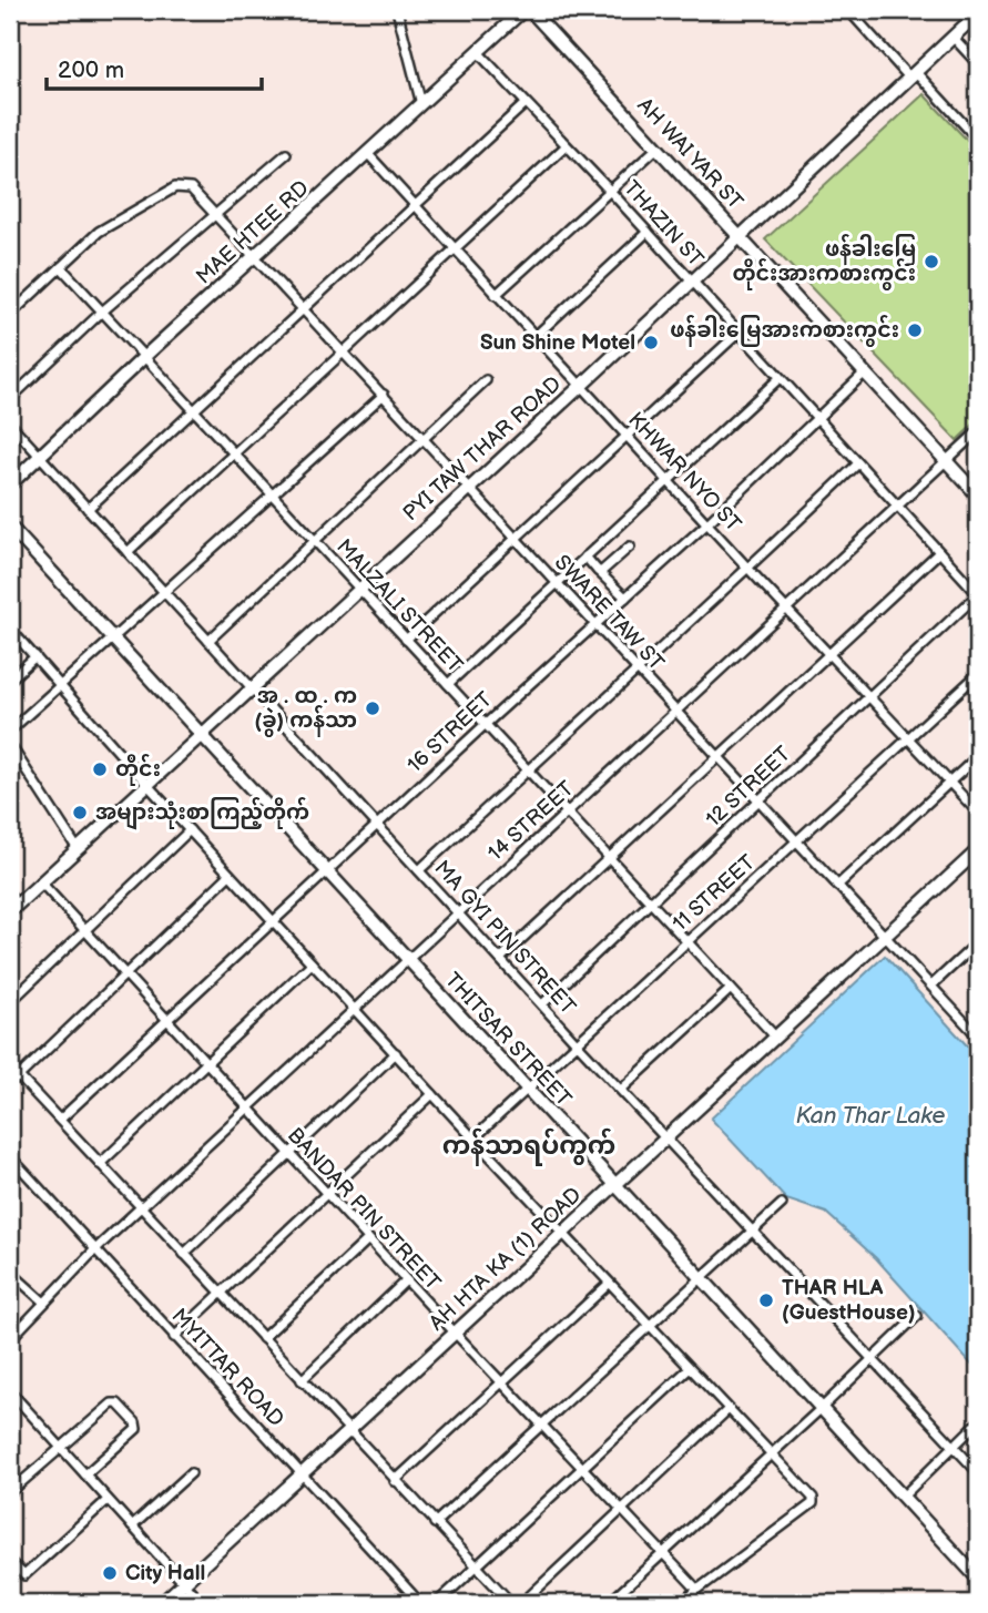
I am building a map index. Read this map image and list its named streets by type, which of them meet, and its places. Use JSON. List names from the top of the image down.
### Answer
{
  "streets": {
    "street": [
      "AH WAI YAR ST",
      "THAZIN ST",
      "MAE HTEE RD",
      "PYI TAW THAR ROAD",
      "KHWAR NYO ST",
      "MALZALI STREET",
      "SWARE TAW ST",
      "16 STREET",
      "12 STREET",
      "14 STREET",
      "11 STREET",
      "MA GYI PIN STREET",
      "THITSAR STREET",
      "BANDAR PIN STREET",
      "AH HTA KA (1) ROAD",
      "MYITTAR ROAD"
    ]
  },
  "crossings": [
    ["AH WAI YAR ST", "PYI TAW THAR ROAD"],
    ["AH WAI YAR ST", "16 STREET"],
    ["AH WAI YAR ST", "14 STREET"],
    ["THAZIN ST", "MAE HTEE RD"],
    ["THAZIN ST", "PYI TAW THAR ROAD"],
    ["THAZIN ST", "16 STREET"],
    ["THAZIN ST", "12 STREET"],
    ["THAZIN ST", "14 STREET"],
    ["MAE HTEE RD", "KHWAR NYO ST"],
    ["MAE HTEE RD", "MALZALI STREET"],
    ["MAE HTEE RD", "SWARE TAW ST"],
    ["MAE HTEE RD", "MA GYI PIN STREET"],
    ["PYI TAW THAR ROAD", "KHWAR NYO ST"],
    ["PYI TAW THAR ROAD", "MALZALI STREET"],
    ["PYI TAW THAR ROAD", "SWARE TAW ST"],
    ["PYI TAW THAR ROAD", "MA GYI PIN STREET"],
    ["PYI TAW THAR ROAD", "THITSAR STREET"],
    ["PYI TAW THAR ROAD", "BANDAR PIN STREET"],
    ["KHWAR NYO ST", "16 STREET"],
    ["KHWAR NYO ST", "12 STREET"],
    ["KHWAR NYO ST", "14 STREET"],
    ["KHWAR NYO ST", "11 STREET"],
    ["MALZALI STREET", "SWARE TAW ST"],
    ["MALZALI STREET", "16 STREET"],
    ["MALZALI STREET", "12 STREET"],
    ["MALZALI STREET", "14 STREET"],
    ["MALZALI STREET", "11 STREET"],
    ["MALZALI STREET", "AH HTA KA (1) ROAD"],
    ["SWARE TAW ST", "16 STREET"],
    ["SWARE TAW ST", "12 STREET"],
    ["SWARE TAW ST", "14 STREET"],
    ["SWARE TAW ST", "11 STREET"],
    ["SWARE TAW ST", "AH HTA KA (1) ROAD"],
    ["16 STREET", "MA GYI PIN STREET"],
    ["16 STREET", "THITSAR STREET"],
    ["16 STREET", "BANDAR PIN STREET"],
    ["12 STREET", "MA GYI PIN STREET"],
    ["14 STREET", "MA GYI PIN STREET"],
    ["14 STREET", "THITSAR STREET"],
    ["14 STREET", "BANDAR PIN STREET"],
    ["14 STREET", "MYITTAR ROAD"],
    ["11 STREET", "MA GYI PIN STREET"],
    ["11 STREET", "THITSAR STREET"],
    ["MA GYI PIN STREET", "AH HTA KA (1) ROAD"],
    ["THITSAR STREET", "AH HTA KA (1) ROAD"],
    ["BANDAR PIN STREET", "AH HTA KA (1) ROAD"],
    ["AH HTA KA (1) ROAD", "MYITTAR ROAD"]
  ],
  "districts": ["ကန်သာရပ်ကွက်"],
  "water": ["Kan Thar Lake"],
  "places": [
    "ဖန်ခါးမြေ တိုင်းအားကစားကွင်း",
    "ဖန်ခါးမြေအားကစားကွင်း",
    "Sun Shine Motel",
    "အ . ထ . က (ခွဲ) ကန်သာ",
    "တိုင်း",
    "အများသုံးစာကြည့်တိုက်",
    "THAR HLA (GuestHouse)",
    "City Hall"
  ],
  "scale_bar": "200 m"
}
